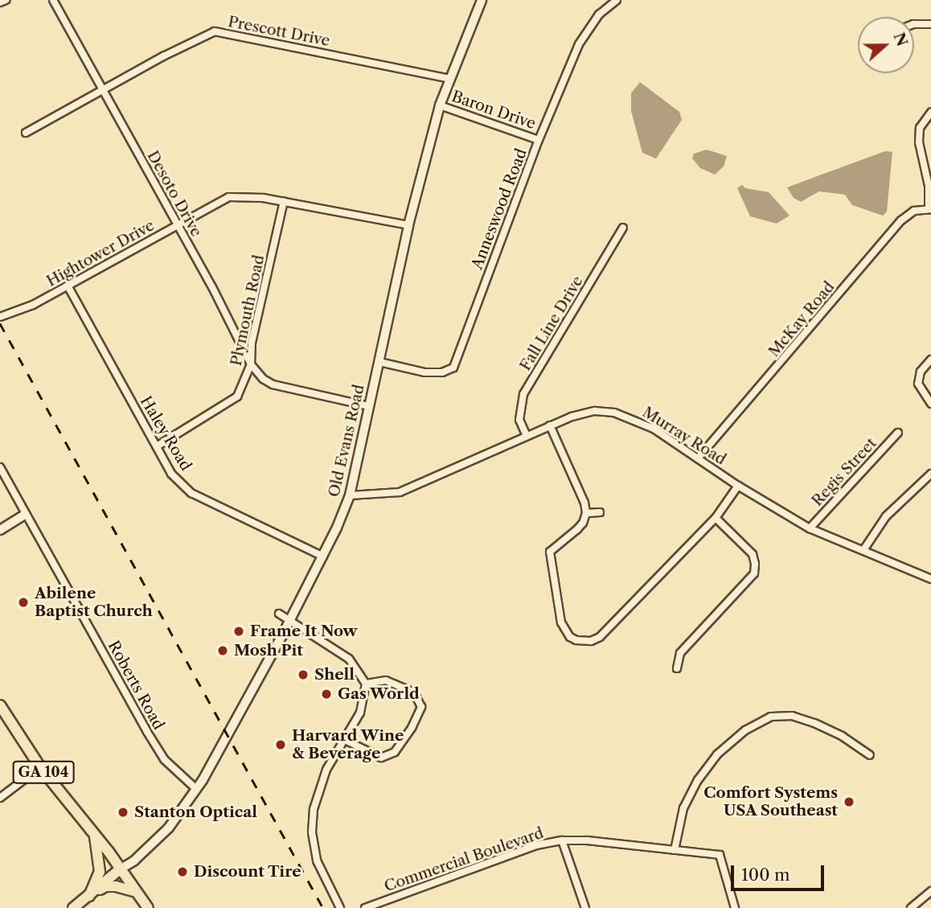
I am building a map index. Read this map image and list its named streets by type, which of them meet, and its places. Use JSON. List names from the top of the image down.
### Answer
{
  "streets": {
    "main road": ["GA 104"],
    "street": [
      "Prescott Drive",
      "Baron Drive",
      "Desoto Drive",
      "Anneswood Road",
      "Hightower Drive",
      "Plymouth Road",
      "McKay Road",
      "Fall Line Drive",
      "Haley Road",
      "Murray Road",
      "Old Evans Road",
      "Regis Street",
      "Roberts Road",
      "Commercial Boulevard"
    ]
  },
  "crossings": [
    ["Prescott Drive", "Desoto Drive"],
    ["Prescott Drive", "Old Evans Road"],
    ["Baron Drive", "Anneswood Road"],
    ["Baron Drive", "Old Evans Road"],
    ["Desoto Drive", "Hightower Drive"],
    ["Desoto Drive", "Plymouth Road"],
    ["Desoto Drive", "Old Evans Road"],
    ["Anneswood Road", "Old Evans Road"],
    ["Hightower Drive", "Plymouth Road"],
    ["Hightower Drive", "Haley Road"],
    ["Hightower Drive", "Old Evans Road"],
    ["Plymouth Road", "Haley Road"],
    ["McKay Road", "Murray Road"],
    ["Fall Line Drive", "Murray Road"],
    ["Haley Road", "Old Evans Road"],
    ["Murray Road", "Old Evans Road"],
    ["Murray Road", "Regis Street"],
    ["Old Evans Road", "Roberts Road"],
    ["Old Evans Road", "GA 104"]
  ],
  "places": [
    "Abilene Baptist Church",
    "Frame It Now",
    "Mosh Pit",
    "Shell",
    "Gas World",
    "Harvard Wine & Beverage",
    "Comfort Systems USA Southeast",
    "Stanton Optical",
    "Discount Tire"
  ],
  "scale_bar": "100 m",
  "north": "right"
}
